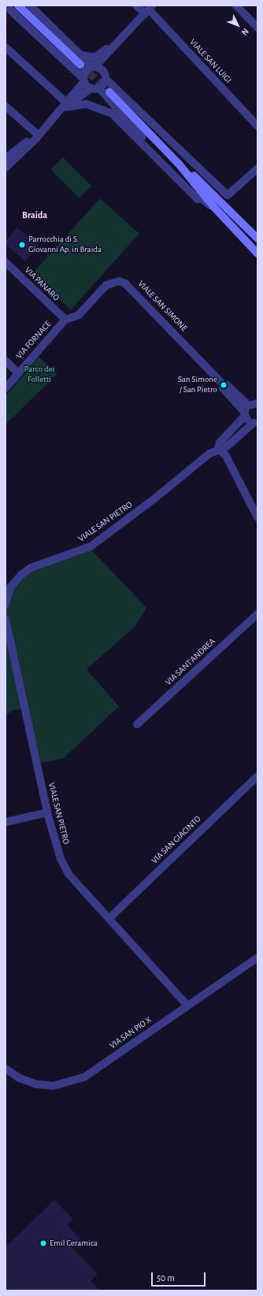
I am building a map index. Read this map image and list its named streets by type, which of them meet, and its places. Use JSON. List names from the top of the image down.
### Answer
{
  "streets": {
    "street": [
      "VIALE SAN LUIGI",
      "VIA PANARO",
      "VIALE SAN SIMONE",
      "VIA FORNACE",
      "VIALE SAN PIETRO",
      "VIA SANT'ANDREA",
      "VIA SAN GIACINTO",
      "VIA SAN PIO X"
    ]
  },
  "crossings": [
    ["VIA PANARO", "VIALE SAN SIMONE"],
    ["VIA PANARO", "VIA FORNACE"],
    ["VIALE SAN SIMONE", "VIA FORNACE"],
    ["VIALE SAN SIMONE", "VIALE SAN PIETRO"],
    ["VIALE SAN PIETRO", "VIA SAN GIACINTO"],
    ["VIALE SAN PIETRO", "VIA SAN PIO X"]
  ],
  "districts": ["Braida"],
  "parks": ["Parco dei Folletti"],
  "places": ["Parrocchia di S. Giovanni Ap. in Braida", "San Simone / San Pietro", "Emil Ceramica"],
  "scale_bar": "50 m",
  "north": "bottom right"
}
